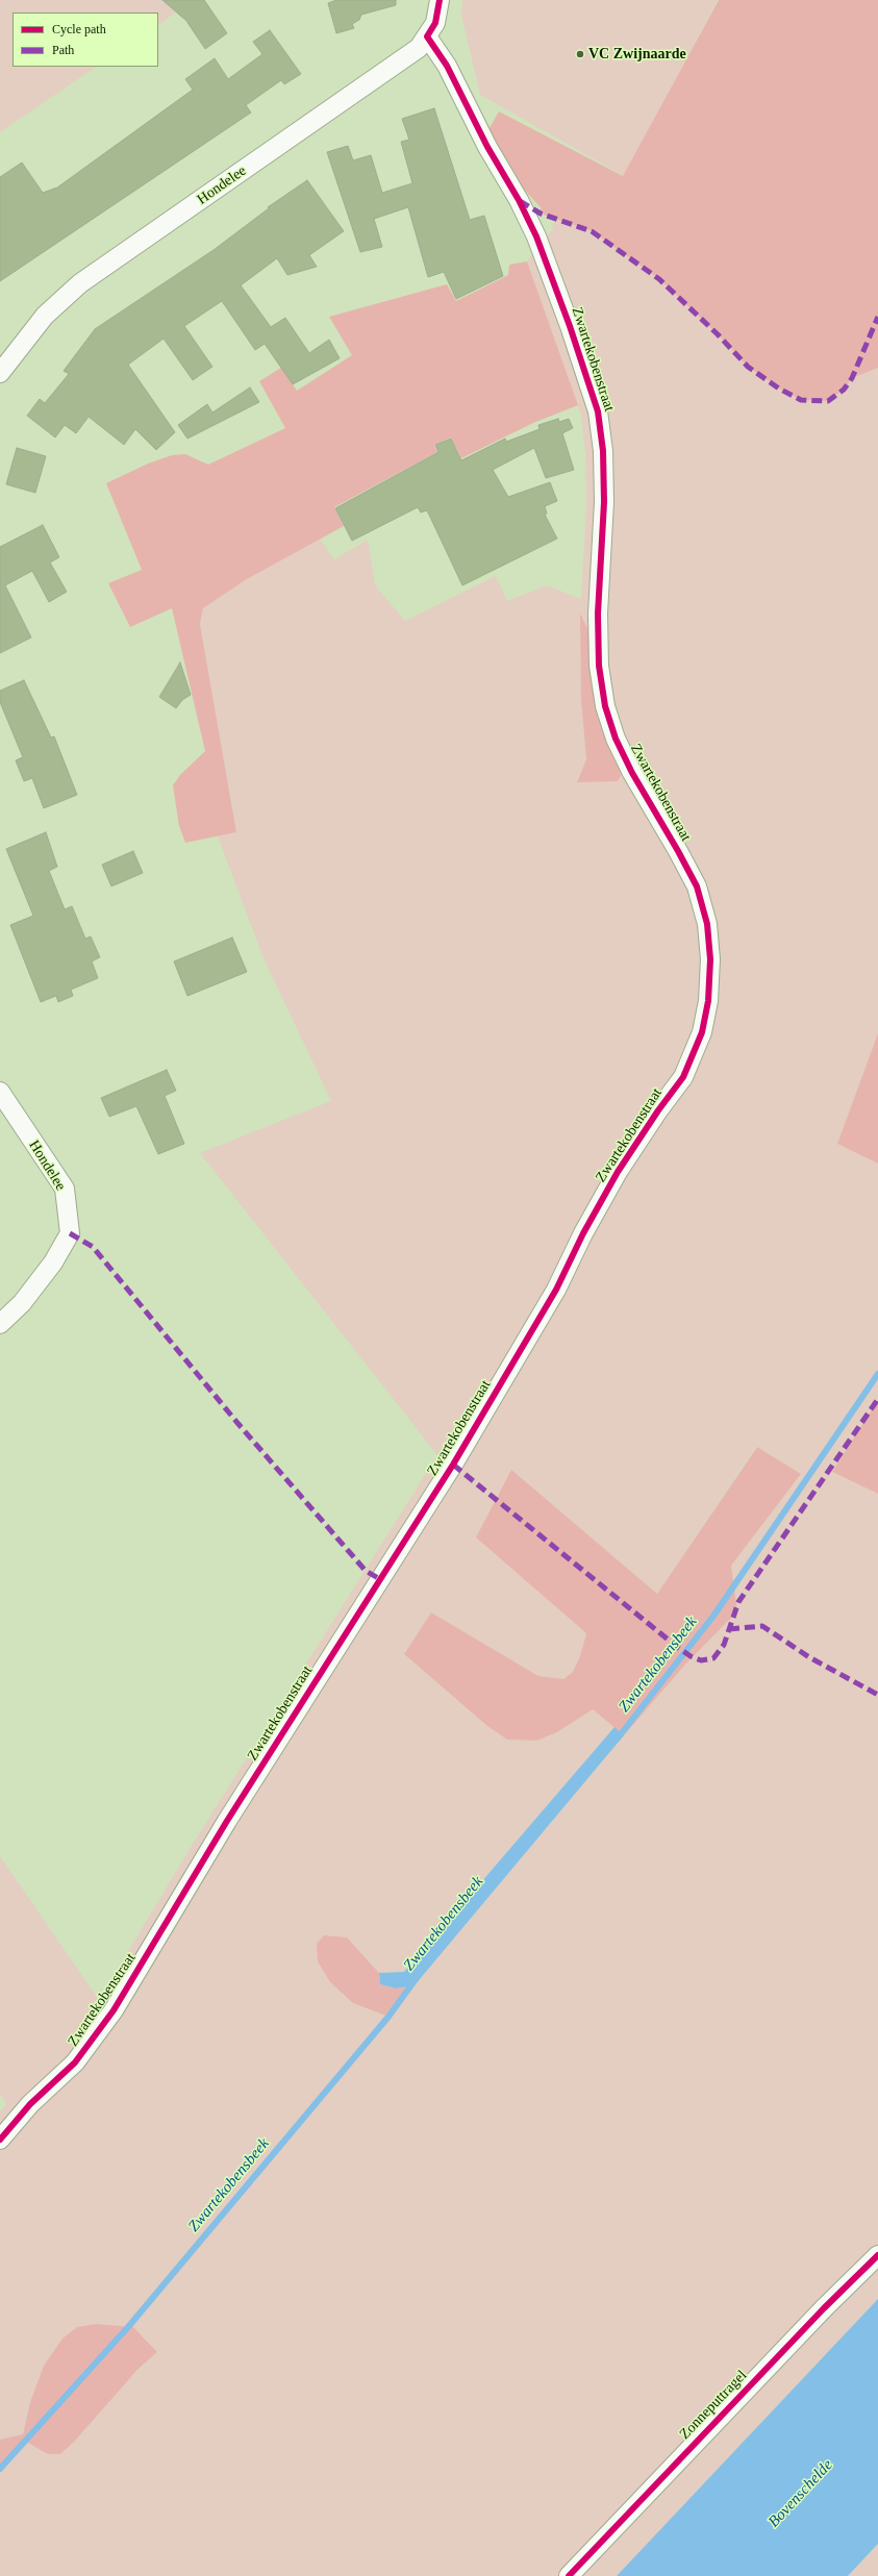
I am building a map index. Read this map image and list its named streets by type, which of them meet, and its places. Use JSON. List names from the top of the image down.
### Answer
{
  "streets": {
    "street": ["Hondelee", "Zwartekobenstraat", "Zonneputtragel"]
  },
  "crossings": [
    ["Hondelee", "Zwartekobenstraat"]
  ],
  "water": ["Zwartekobensbeek", "Bovenschelde"],
  "places": ["VC Zwijnaarde"],
  "legend": ["Cycle path", "Path"]
}
